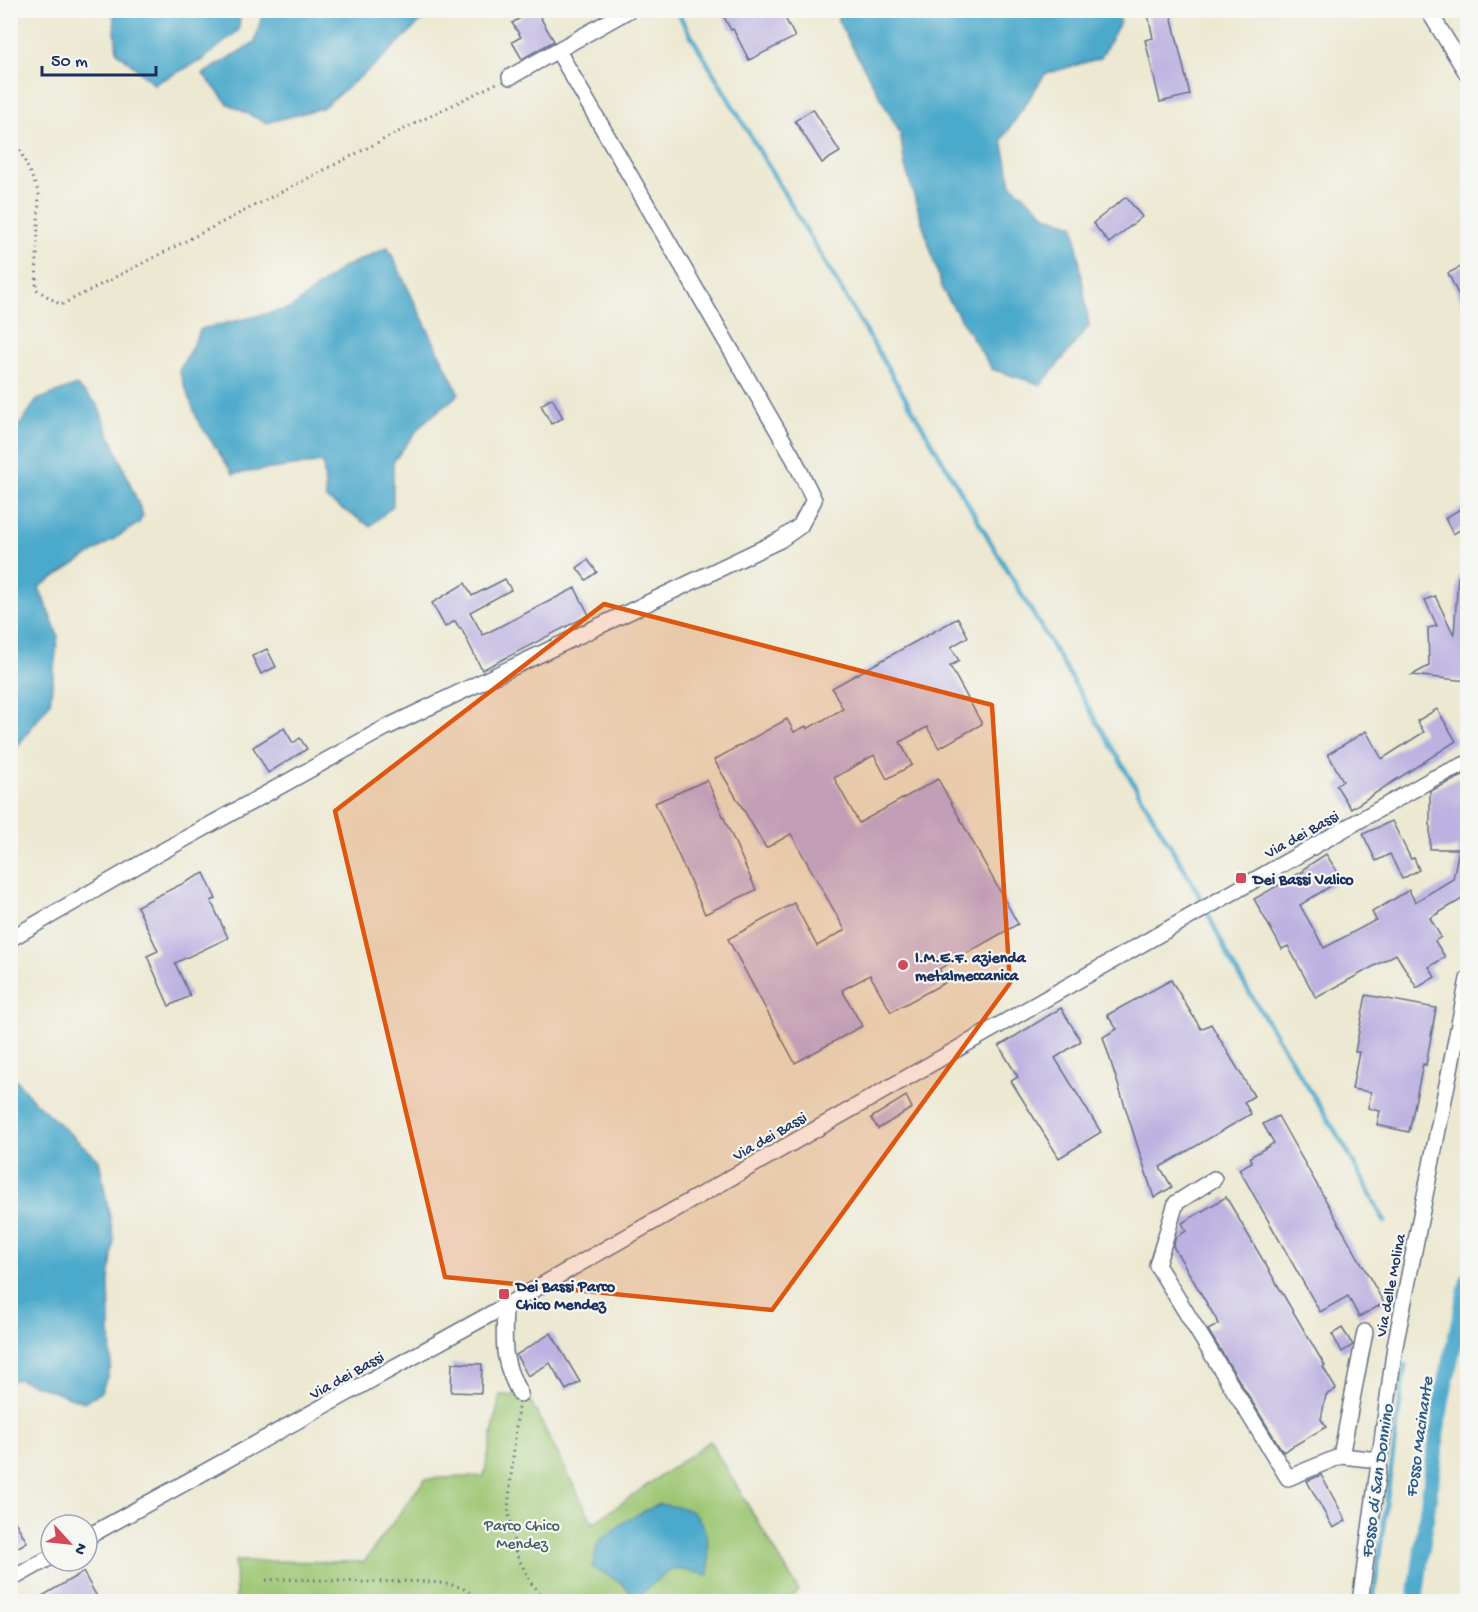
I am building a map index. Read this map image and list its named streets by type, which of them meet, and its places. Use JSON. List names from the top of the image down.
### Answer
{
  "streets": {
    "street": ["Via dei Bassi", "Via delle Molina"]
  },
  "water": ["Fosso Macinante", "Fosso di San Donnino"],
  "parks": ["Parco Chico Mendez"],
  "places": {
    "transit": ["Dei Bassi Valico", "Dei Bassi Parco Chico Mendez"],
    "other": ["I.M.E.F. azienda metalmeccanica"]
  },
  "scale_bar": "50 m",
  "north": "bottom right"
}
